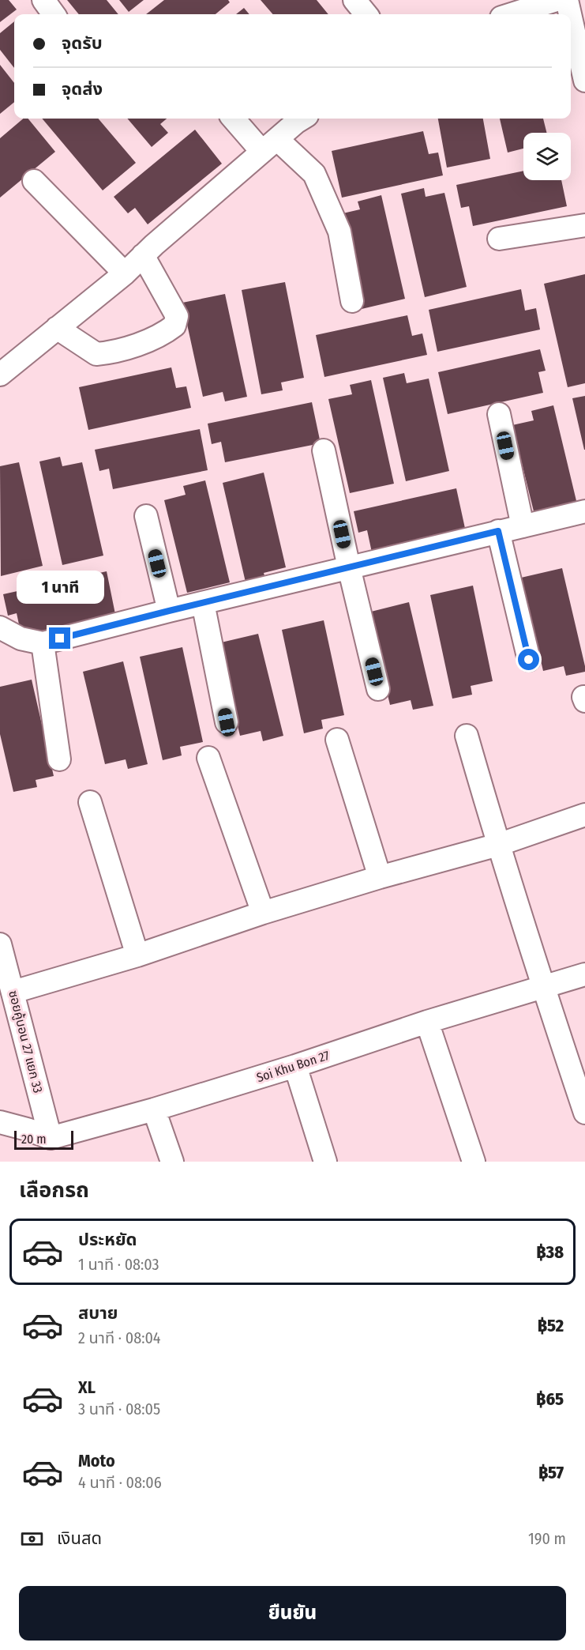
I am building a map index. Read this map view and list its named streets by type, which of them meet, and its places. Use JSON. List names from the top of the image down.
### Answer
{
  "streets": {
    "street": ["ซอยคู้บอน 27 แยก 33", "Soi Khu Bon 27"]
  },
  "crossings": [
    ["ซอยคู้บอน 27 แยก 33", "Soi Khu Bon 27"]
  ],
  "scale_bar": "20 m",
  "page": {
    "banner": ["จุดรับ", "จุดส่ง"],
    "bubble": "1 นาที",
    "scale": "20 m",
    "heading": "เลือกรถ",
    "list": [
      {
        "name": "ประหยัด",
        "note": "1 นาที · 08:03",
        "value": "฿38"
      },
      {
        "name": "สบาย",
        "note": "2 นาที · 08:04",
        "value": "฿52"
      },
      {
        "name": "XL",
        "note": "3 นาที · 08:05",
        "value": "฿65"
      },
      {
        "name": "Moto",
        "note": "4 นาที · 08:06",
        "value": "฿57"
      }
    ],
    "pay": ["เงินสด", "190 m"],
    "buttons": "ยืนยัน"
  }
}
